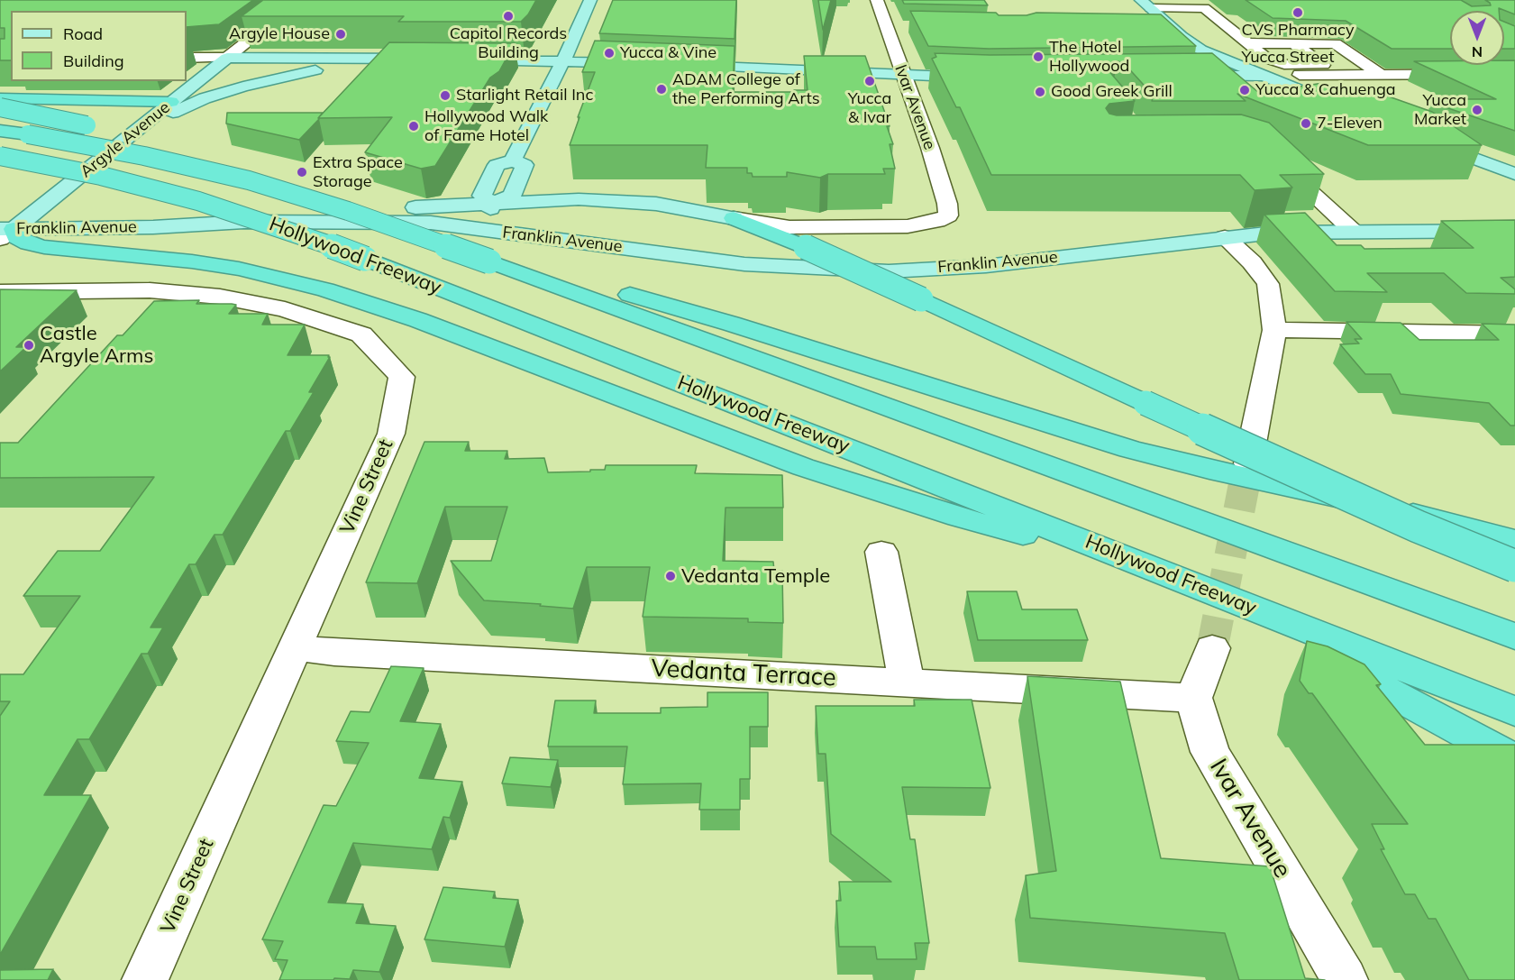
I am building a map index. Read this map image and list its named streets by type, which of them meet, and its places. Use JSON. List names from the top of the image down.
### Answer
{
  "streets": {
    "highway": ["Hollywood Freeway"],
    "main road": ["Yucca Street", "Argyle Avenue", "Franklin Avenue"],
    "street": ["Ivar Avenue", "Vine Street", "Vedanta Terrace"]
  },
  "crossings": [
    ["Ivar Avenue", "Franklin Avenue"],
    ["Ivar Avenue", "Vedanta Terrace"],
    ["Argyle Avenue", "Franklin Avenue"],
    ["Vine Street", "Vedanta Terrace"]
  ],
  "places": [
    "CVS Pharmacy",
    "Capitol Records Building",
    "Argyle House",
    "Yucca & Vine",
    "The Hotel Hollywood",
    "Yucca & Ivar",
    "ADAM College of the Performing Arts",
    "Yucca & Cahuenga",
    "Good Greek Grill",
    "Starlight Retail Inc",
    "Yucca Market",
    "7-Eleven",
    "Hollywood Walk of Fame Hotel",
    "Extra Space Storage",
    "Castle Argyle Arms",
    "Vedanta Temple"
  ],
  "legend": ["Road", "Building"],
  "north": "bottom"
}
